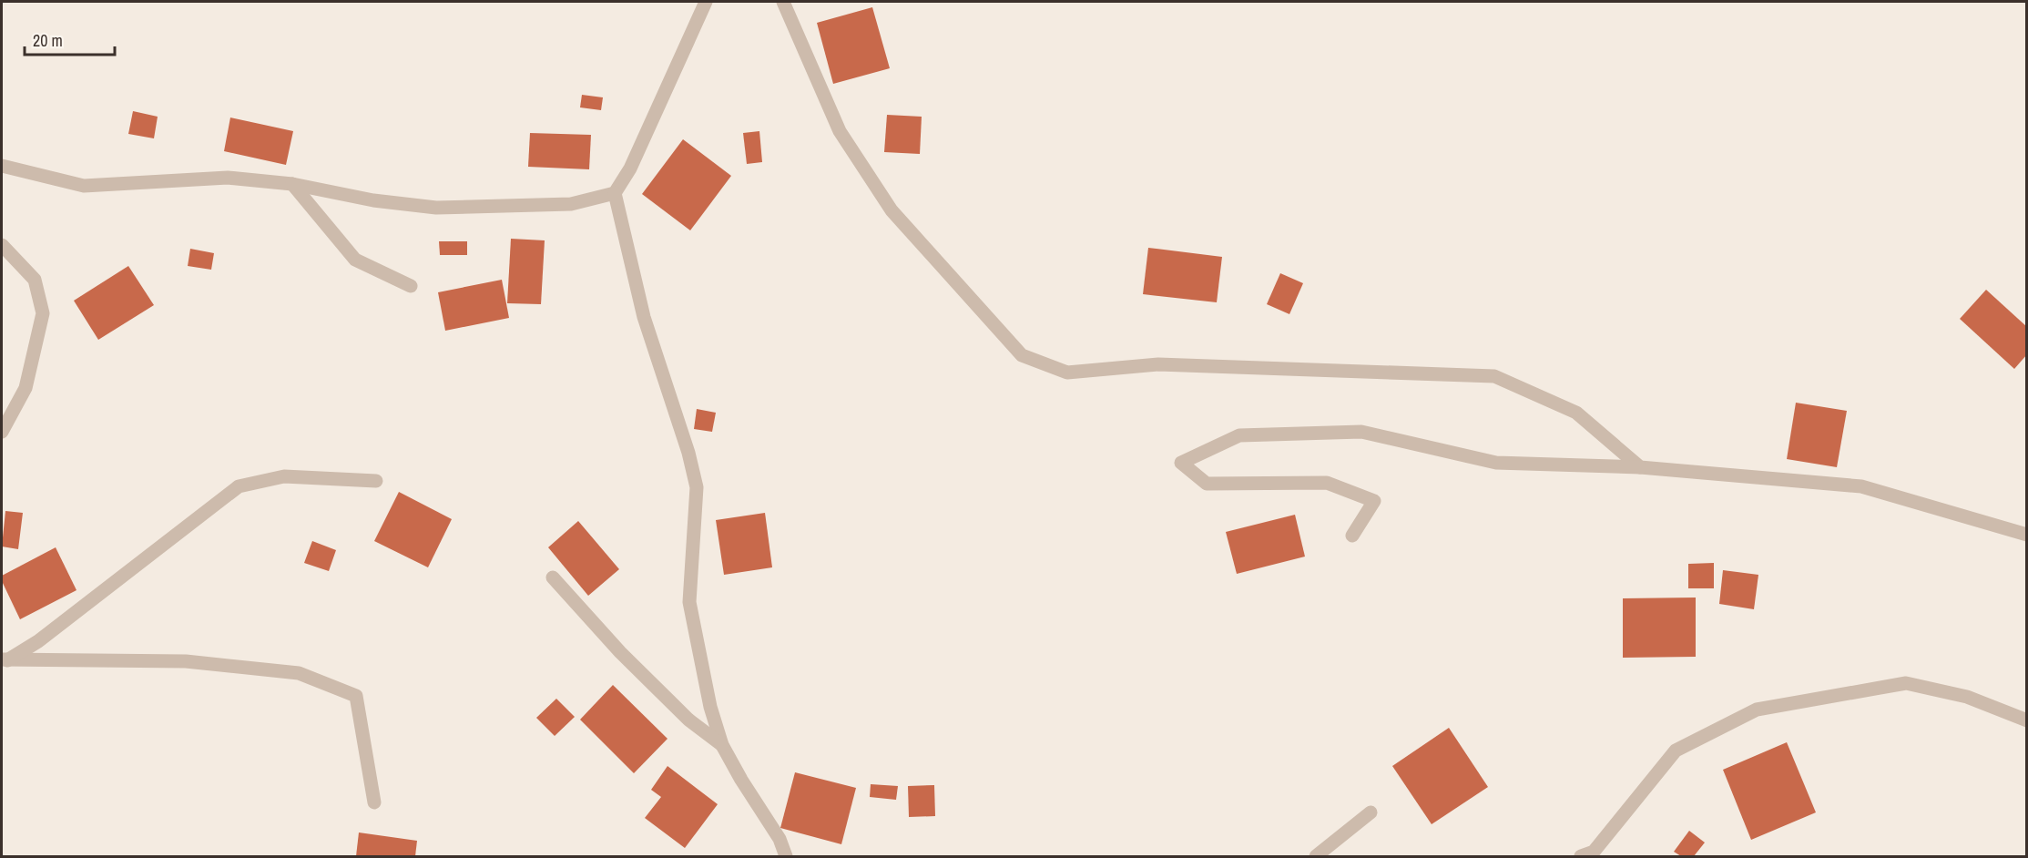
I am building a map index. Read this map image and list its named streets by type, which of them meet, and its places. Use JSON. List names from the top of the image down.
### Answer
{
  "scale_bar": "20 m"
}
